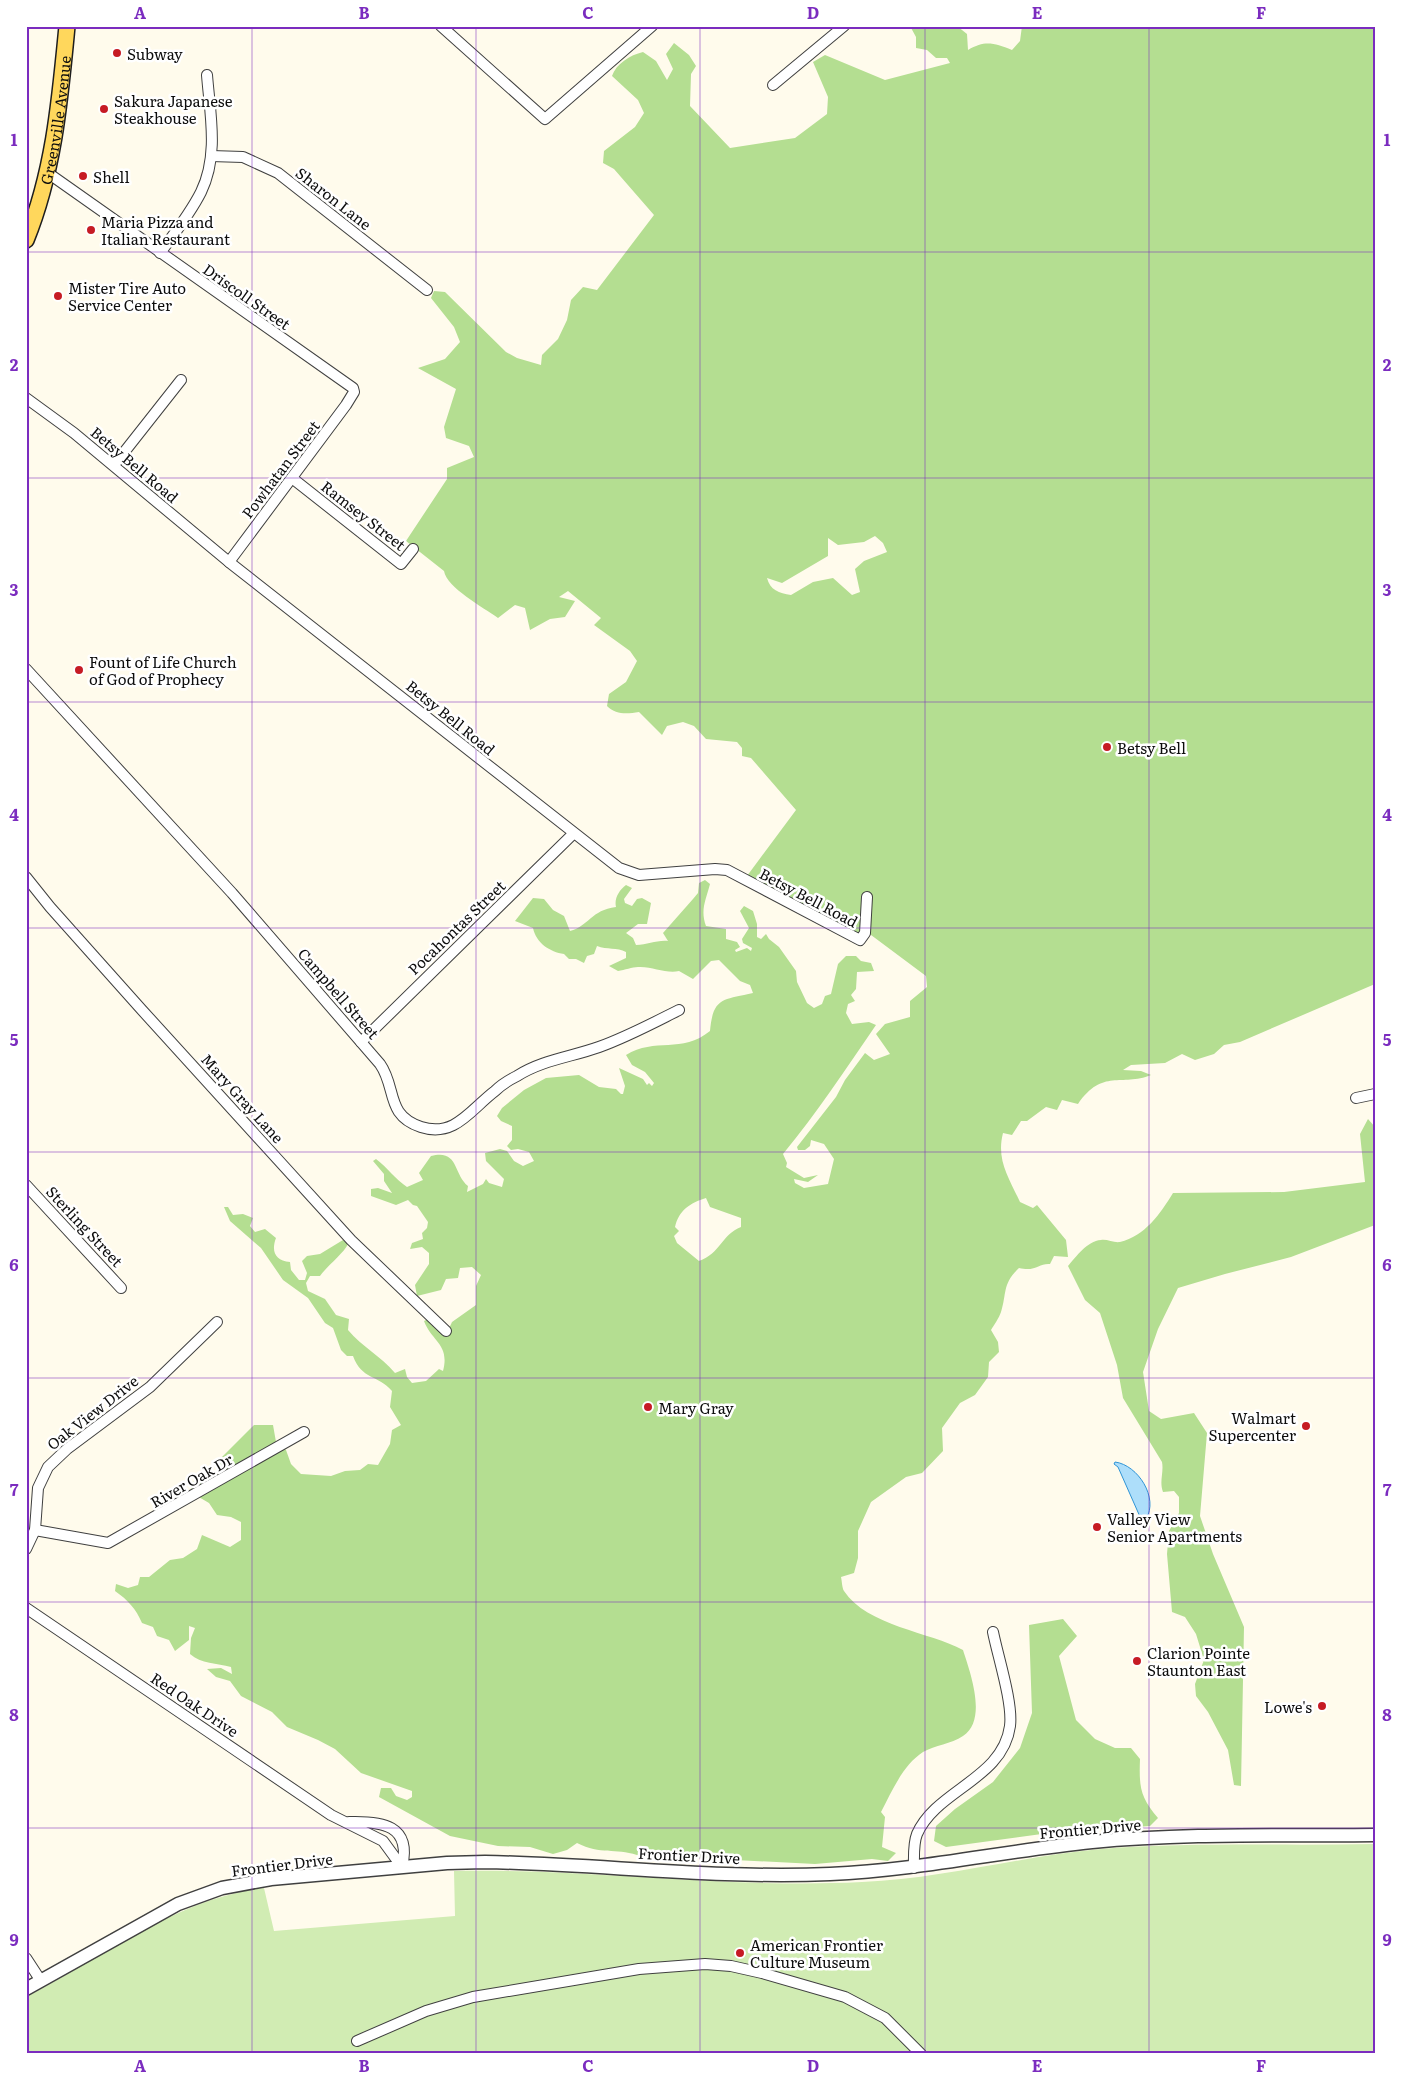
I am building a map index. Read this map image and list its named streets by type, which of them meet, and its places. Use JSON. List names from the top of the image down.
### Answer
{
  "streets": {
    "main road": ["Greenville Avenue"],
    "street": [
      "Sharon Lane",
      "Driscoll Street",
      "Betsy Bell Road",
      "Powhatan Street",
      "Ramsey Street",
      "Pocahontas Street",
      "Campbell Street",
      "Mary Gray Lane",
      "Sterling Street",
      "Oak View Drive",
      "River Oak Dr",
      "Red Oak Drive",
      "Frontier Drive"
    ]
  },
  "crossings": [
    ["Greenville Avenue", "Driscoll Street"],
    ["Driscoll Street", "Powhatan Street"],
    ["Betsy Bell Road", "Powhatan Street"],
    ["Betsy Bell Road", "Pocahontas Street"],
    ["Powhatan Street", "Ramsey Street"],
    ["Pocahontas Street", "Campbell Street"],
    ["Oak View Drive", "River Oak Dr"],
    ["Red Oak Drive", "Frontier Drive"]
  ],
  "places": [
    "Subway",
    "Sakura Japanese Steakhouse",
    "Shell",
    "Maria Pizza and Italian Restaurant",
    "Mister Tire Auto Service Center",
    "Fount of Life Church of God of Prophecy",
    "Betsy Bell",
    "Mary Gray",
    "Walmart Supercenter",
    "Valley View Senior Apartments",
    "Clarion Pointe Staunton East",
    "Lowe's",
    "American Frontier Culture Museum"
  ],
  "grid": {
    "columns": [
      "A",
      "B",
      "C",
      "D",
      "E",
      "F"
    ],
    "rows": [
      "1",
      "2",
      "3",
      "4",
      "5",
      "6",
      "7",
      "8",
      "9"
    ]
  }
}
